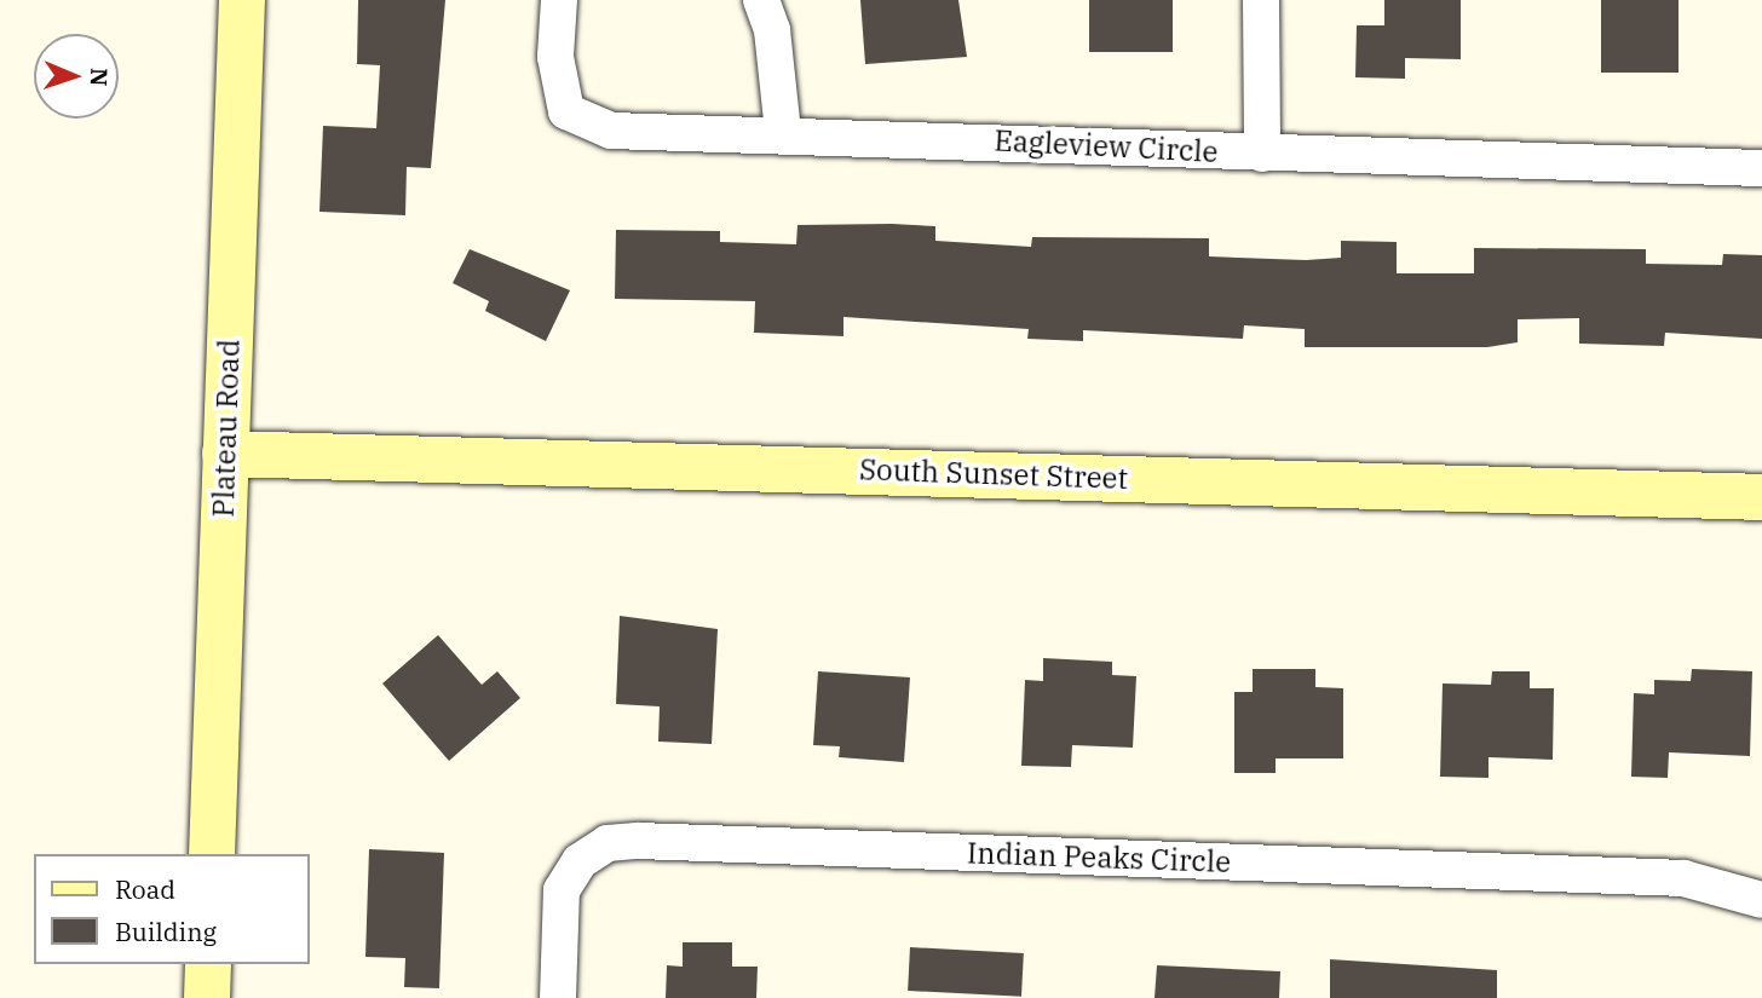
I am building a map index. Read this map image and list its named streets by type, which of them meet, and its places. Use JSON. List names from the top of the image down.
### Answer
{
  "streets": {
    "street": [
      "Eagleview Circle",
      "Plateau Road",
      "South Sunset Street",
      "Indian Peaks Circle"
    ]
  },
  "crossings": [
    ["Plateau Road", "South Sunset Street"]
  ],
  "legend": ["Road", "Building"],
  "north": "right"
}
